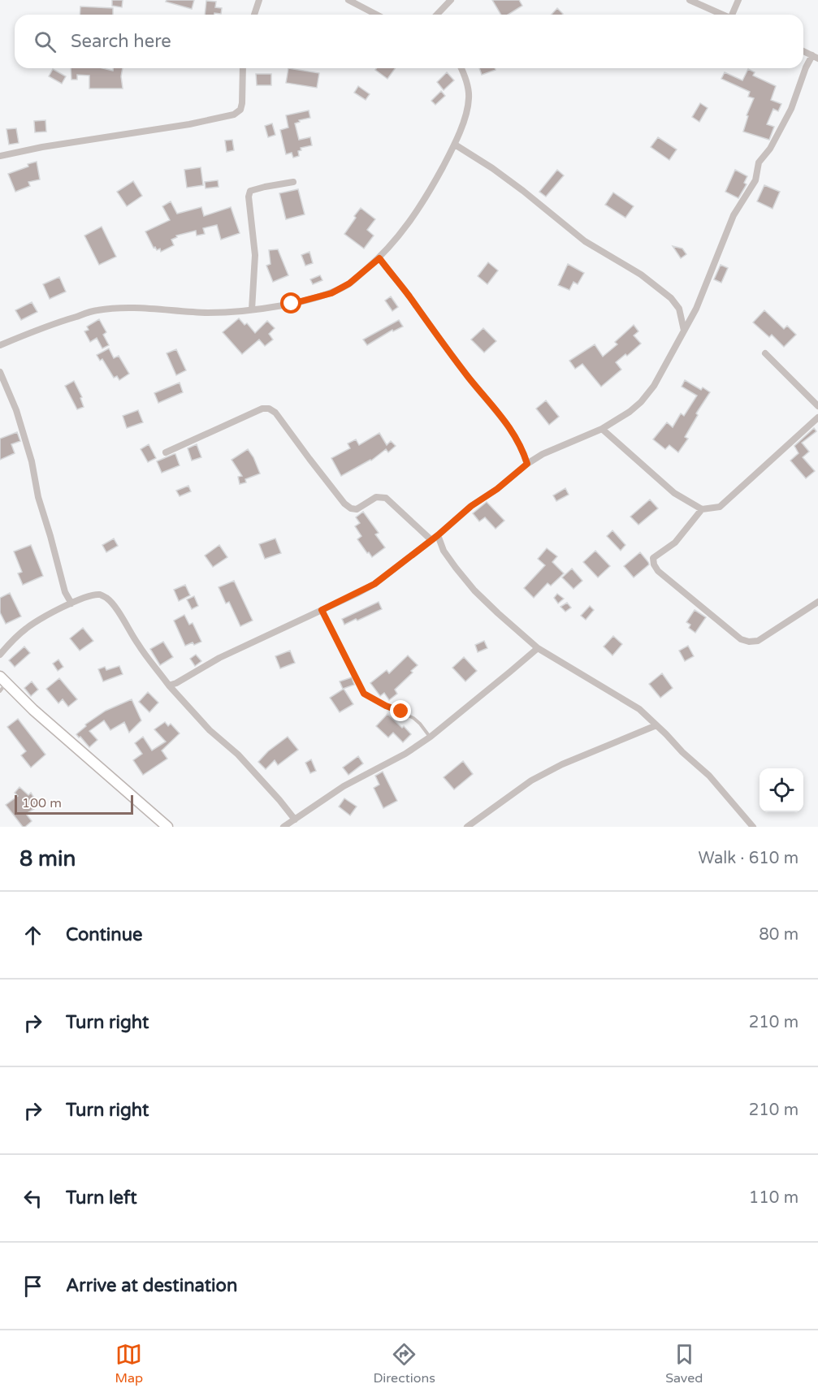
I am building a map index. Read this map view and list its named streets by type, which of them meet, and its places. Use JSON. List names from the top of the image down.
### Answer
{
  "scale_bar": "100 m",
  "page": {
    "search": "Search here",
    "scale": "100 m",
    "heading": ["8 min", "Walk · 610 m"],
    "list": [
      ["Continue", "80 m"],
      ["Turn right", "210 m"],
      ["Turn right", "210 m"],
      ["Turn left", "110 m"],
      "Arrive at destination"
    ],
    "nav": ["Map", "Directions", "Saved"]
  }
}
